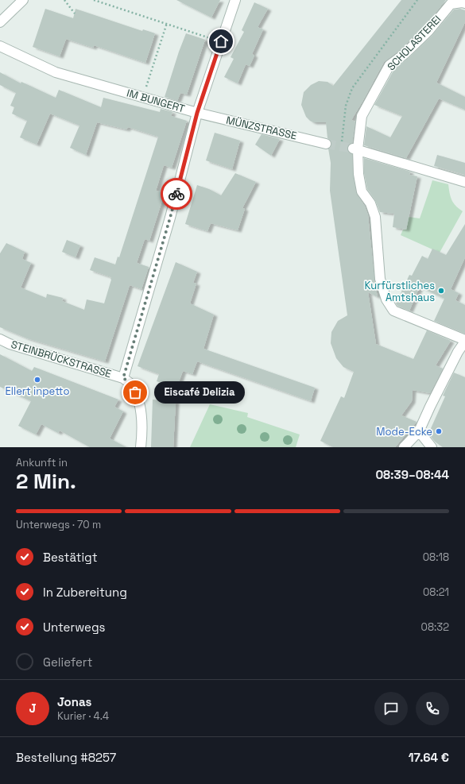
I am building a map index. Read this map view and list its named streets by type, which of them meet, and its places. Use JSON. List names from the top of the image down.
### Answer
{
  "streets": {
    "street": [
      "SCHOLASTEREI",
      "IM BUNGERT",
      "MÜNZSTRASSE",
      "STEINBRÜCKSTRASSE"
    ]
  },
  "crossings": [
    ["IM BUNGERT", "MÜNZSTRASSE"],
    ["IM BUNGERT", "STEINBRÜCKSTRASSE"]
  ],
  "places": [
    "Kurfürstliches Amtshaus",
    "Ellert inpetto",
    "Eiscafé Delizia",
    "Mode-Ecke"
  ],
  "page": {
    "bubble": "Eiscafé Delizia",
    "heading": ["2 Min.", "Ankunft in", "08:39–08:44"],
    "panel": [
      "Jonas",
      "Kurier · 4.4",
      "Bestellung #8257",
      "17.64 €"
    ],
    "bar": "Unterwegs · 70 m",
    "list": [
      ["Bestätigt", "08:18"],
      ["In Zubereitung", "08:21"],
      ["Unterwegs", "08:32"],
      "Geliefert"
    ],
    "round": "J"
  }
}
